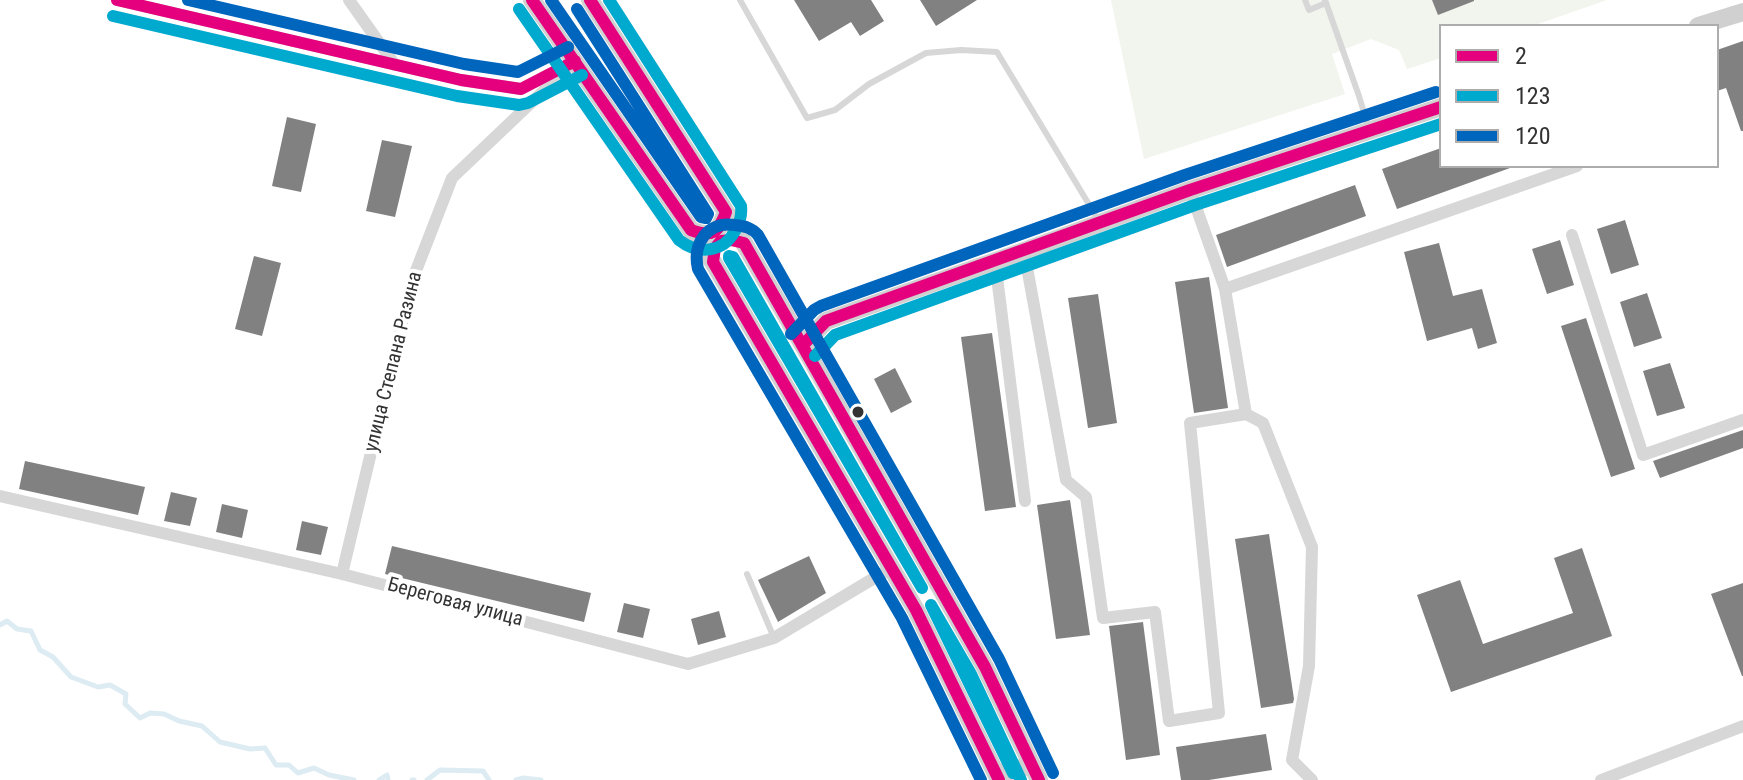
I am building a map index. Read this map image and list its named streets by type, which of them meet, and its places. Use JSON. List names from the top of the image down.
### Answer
{
  "streets": {
    "street": ["улица Степана Разина", "Береговая улица"]
  },
  "crossings": [
    ["улица Степана Разина", "Береговая улица"]
  ],
  "lines": ["transit line 2", "transit line 123", "transit line 120"],
  "legend": ["2", "123", "120"]
}
